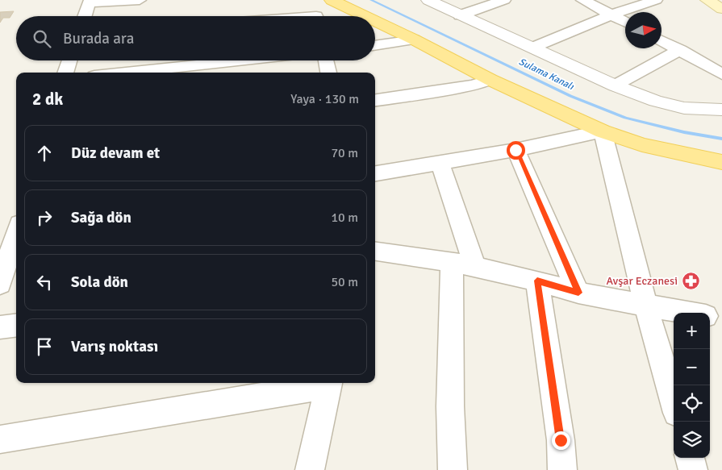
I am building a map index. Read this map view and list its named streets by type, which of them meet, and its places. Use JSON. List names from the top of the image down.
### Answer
{
  "water": ["Sulama Kanalı"],
  "places": {
    "pharmacy": ["Avşar Eczanesi"]
  },
  "north": "right",
  "page": {
    "search": "Burada ara",
    "heading": ["2 dk", "Yaya · 130 m"],
    "list": [
      ["Düz devam et", "70 m"],
      ["Sağa dön", "10 m"],
      ["Sola dön", "50 m"],
      "Varış noktası"
    ],
    "map_buttons": ["+", "−"]
  }
}
